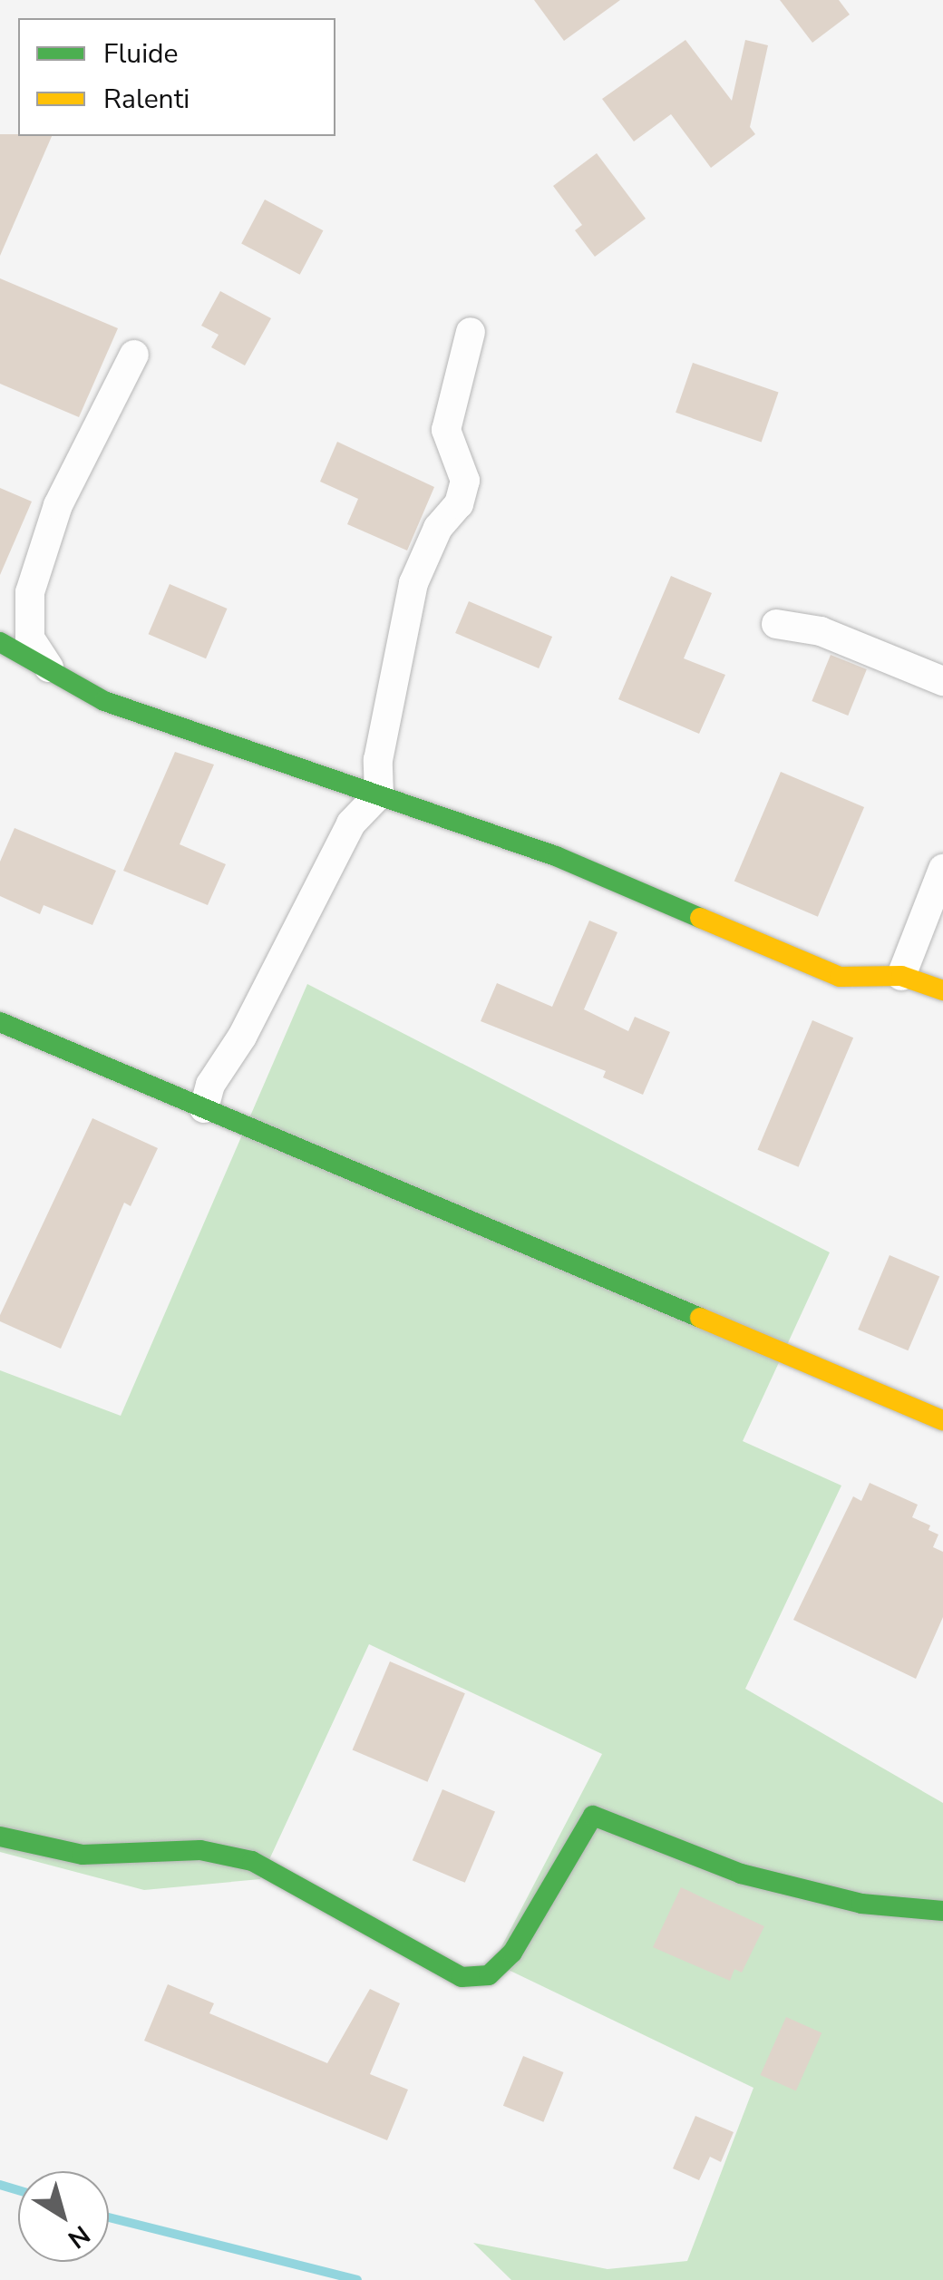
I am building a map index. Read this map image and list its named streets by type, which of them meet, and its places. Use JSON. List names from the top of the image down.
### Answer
{
  "legend": ["Fluide", "Ralenti"],
  "north": "bottom right"
}
